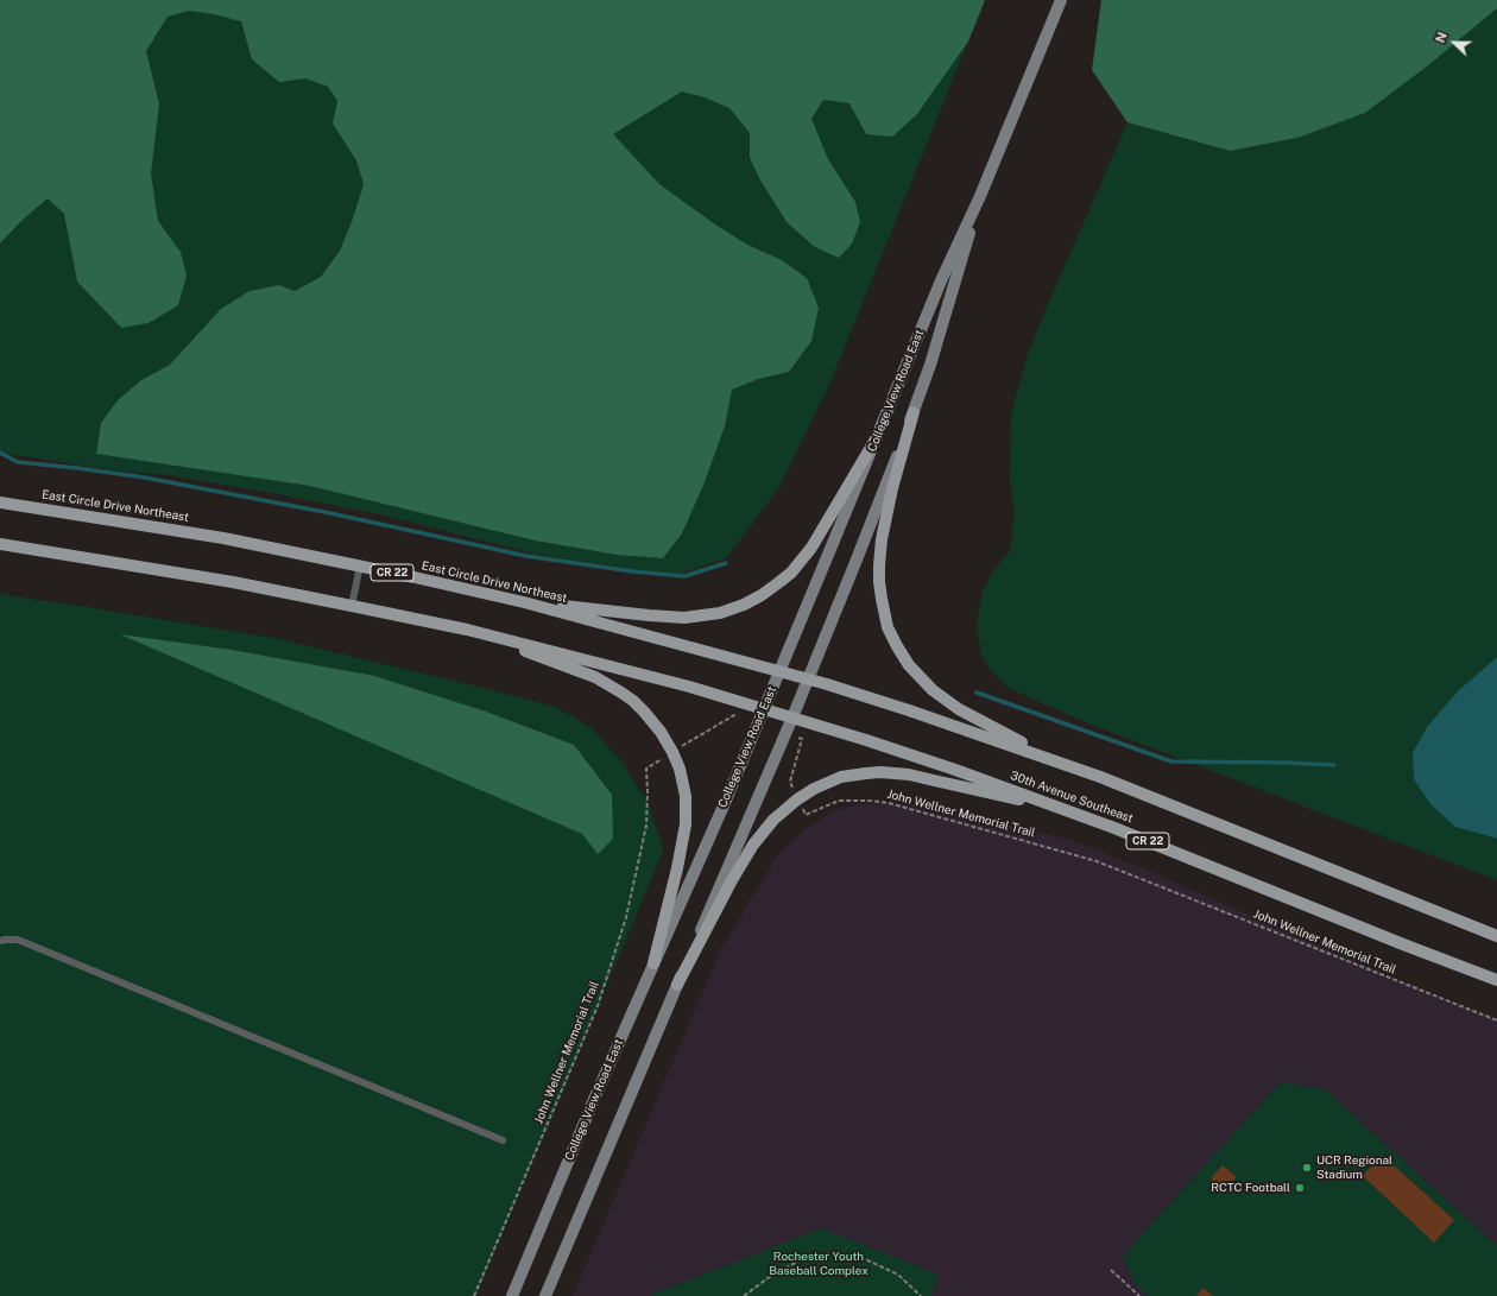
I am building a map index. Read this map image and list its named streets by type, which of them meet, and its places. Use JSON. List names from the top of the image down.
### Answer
{
  "streets": {
    "main road": [
      "College View Road East",
      "East Circle Drive Northeast",
      "CR 22",
      "30th Avenue Southeast"
    ],
    "path": ["John Wellner Memorial Trail"]
  },
  "crossings": [
    ["College View Road East", "East Circle Drive Northeast"],
    ["College View Road East", "CR 22"],
    ["College View Road East", "30th Avenue Southeast"],
    ["College View Road East", "John Wellner Memorial Trail"],
    ["East Circle Drive Northeast", "CR 22"],
    ["CR 22", "30th Avenue Southeast"]
  ],
  "parks": ["Rochester Youth Baseball Complex"],
  "places": ["UCR Regional Stadium", "RCTC Football"],
  "north": "left"
}
